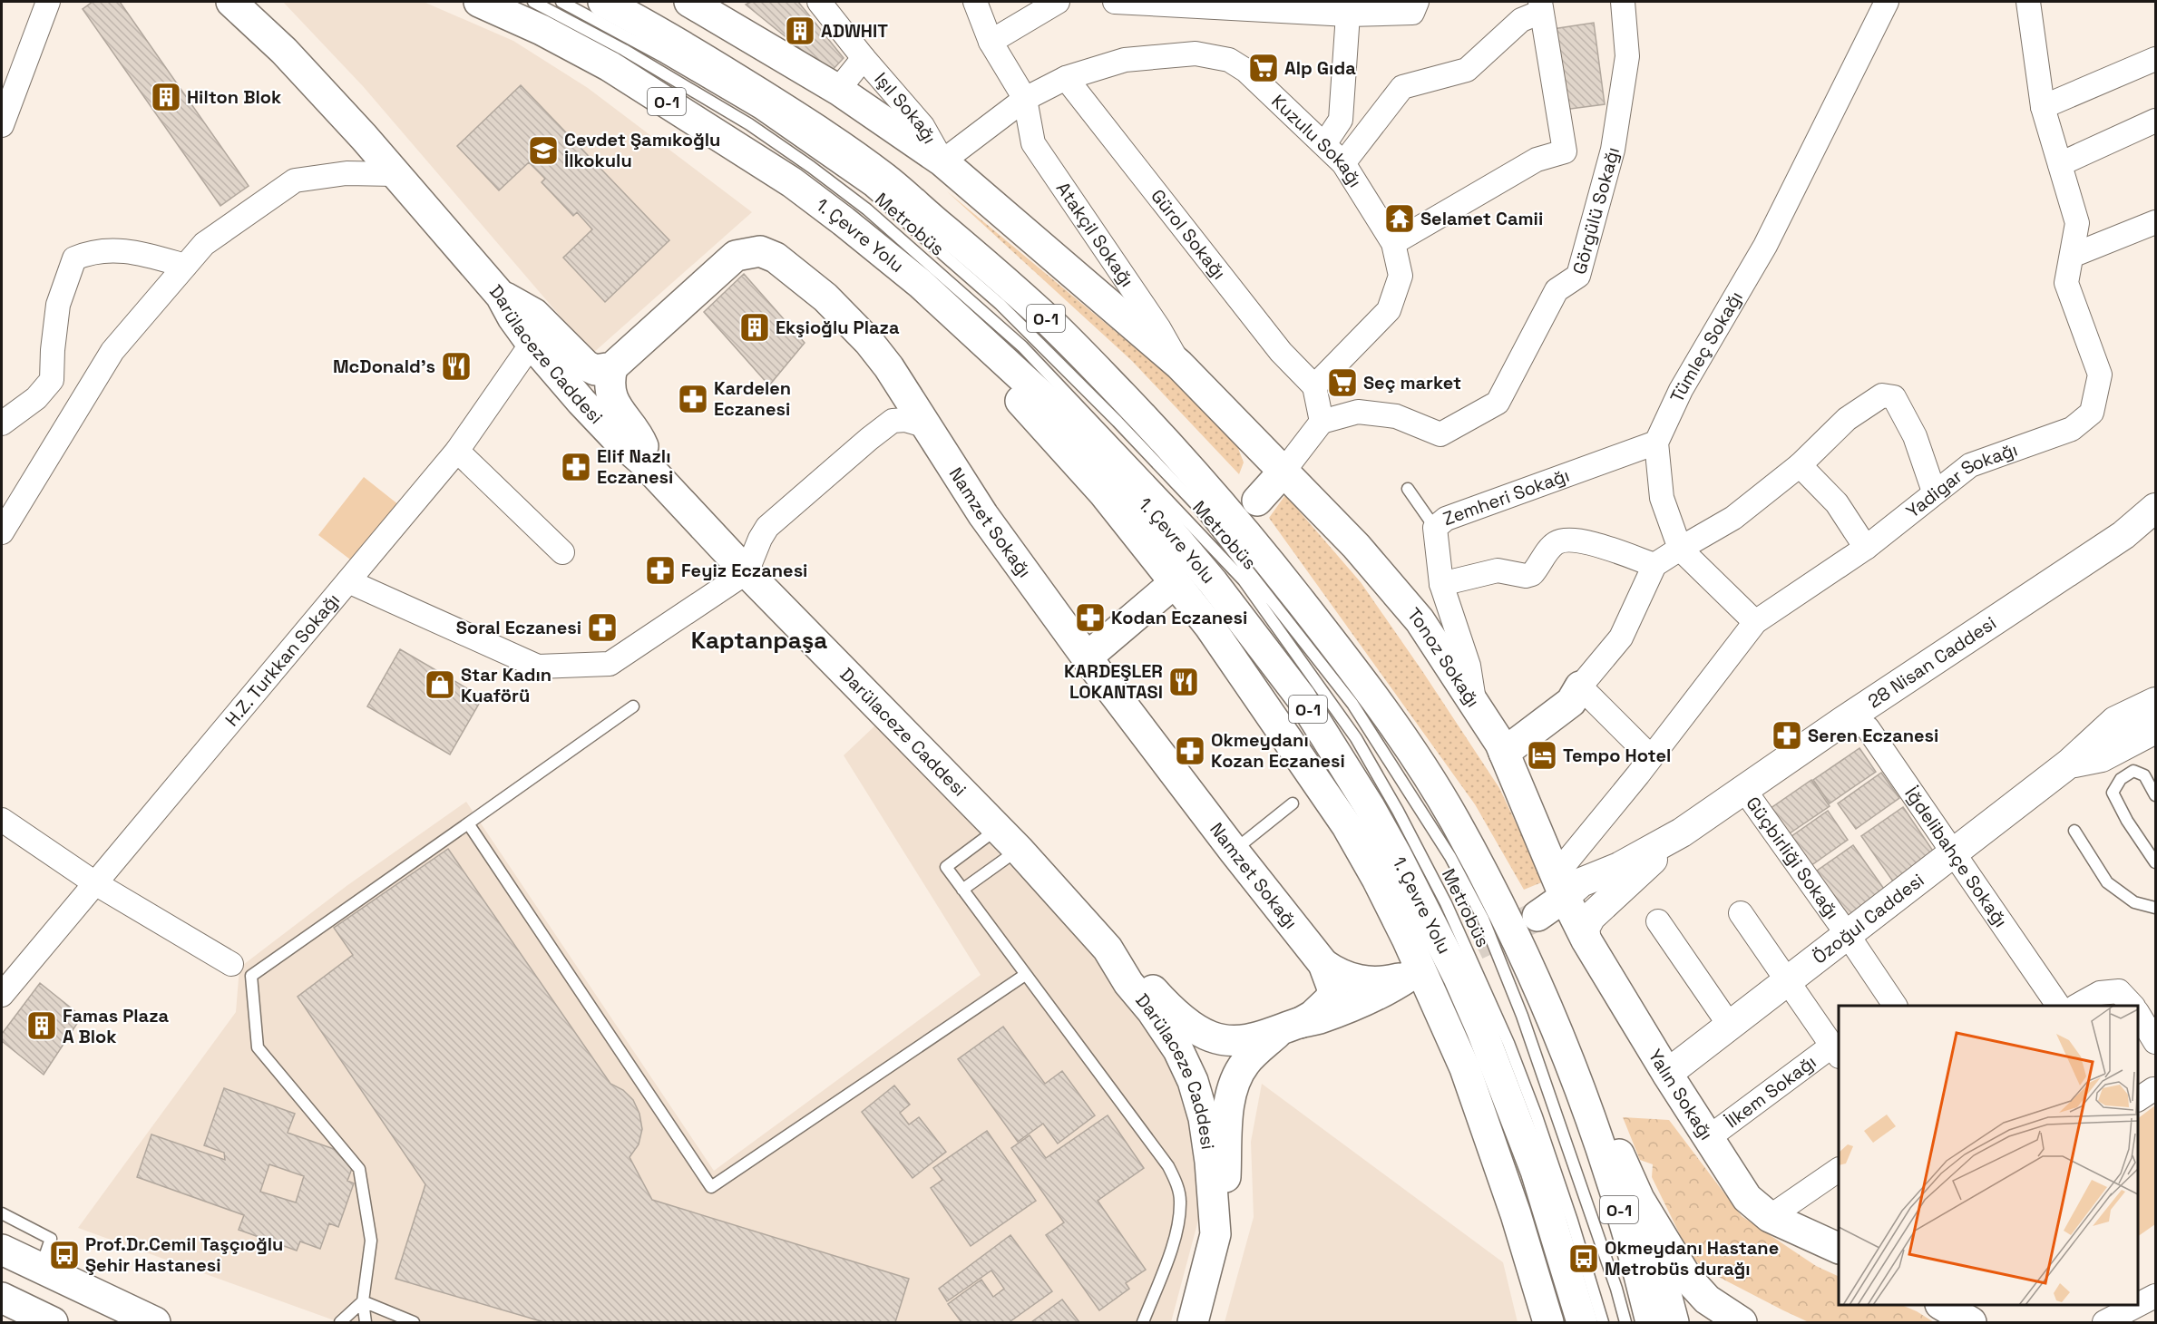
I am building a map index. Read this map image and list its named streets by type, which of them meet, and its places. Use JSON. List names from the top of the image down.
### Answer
{
  "streets": {
    "main road": [
      "O-1",
      "1. Çevre Yolu",
      "Darülaceze Caddesi",
      "Namzet Sokağı",
      "Tonoz Sokağı",
      "28 Nisan Caddesi",
      "Yalın Sokağı"
    ],
    "street": [
      "Işıl Sokağı",
      "Kuzulu Sokağı",
      "Görgülü Sokağı",
      "Atakçil Sokağı",
      "Gürol Sokağı",
      "Tümleç Sokağı",
      "Yadigar Sokağı",
      "Zemheri Sokağı",
      "H.Z. Turkkan Sokağı",
      "İğdelibahçe Sokağı",
      "Güçbirliği Sokağı",
      "Özoğul Caddesi",
      "İlkem Sokağı"
    ],
    "lane": ["Metrobüs"]
  },
  "crossings": [
    ["Işıl Sokağı", "Kuzulu Sokağı"],
    ["Işıl Sokağı", "Tonoz Sokağı"],
    ["Kuzulu Sokağı", "Atakçil Sokağı"],
    ["Kuzulu Sokağı", "Gürol Sokağı"],
    ["Kuzulu Sokağı", "Tonoz Sokağı"],
    ["Atakçil Sokağı", "Tonoz Sokağı"],
    ["Tümleç Sokağı", "Zemheri Sokağı"],
    ["Darülaceze Caddesi", "H.Z. Turkkan Sokağı"],
    ["Yadigar Sokağı", "Tonoz Sokağı"],
    ["Yadigar Sokağı", "28 Nisan Caddesi"],
    ["Yadigar Sokağı", "Yalın Sokağı"],
    ["Zemheri Sokağı", "Tonoz Sokağı"],
    ["Tonoz Sokağı", "28 Nisan Caddesi"],
    ["Tonoz Sokağı", "Yalın Sokağı"],
    ["28 Nisan Caddesi", "İğdelibahçe Sokağı"],
    ["28 Nisan Caddesi", "Güçbirliği Sokağı"],
    ["28 Nisan Caddesi", "Yalın Sokağı"],
    ["İğdelibahçe Sokağı", "Özoğul Caddesi"],
    ["Güçbirliği Sokağı", "Özoğul Caddesi"],
    ["Özoğul Caddesi", "Yalın Sokağı"],
    ["İlkem Sokağı", "Yalın Sokağı"]
  ],
  "districts": ["Kaptanpaşa"],
  "places": {
    "building": [
      "ADWHIT",
      "Hilton Blok",
      "Ekşioğlu Plaza",
      "Famas Plaza A Blok"
    ],
    "supermarket": ["Alp Gıda", "Seç market"],
    "school or university": ["Cevdet Şamıkoğlu İlkokulu"],
    "temple": ["Selamet Camii"],
    "restaurant": ["McDonald's", "KARDEŞLER LOKANTASI"],
    "pharmacy": [
      "Kardelen Eczanesi",
      "Elif Nazlı Eczanesi",
      "Feyiz Eczanesi",
      "Kodan Eczanesi",
      "Soral Eczanesi",
      "Seren Eczanesi",
      "Okmeydanı Kozan Eczanesi"
    ],
    "shop": ["Star Kadın Kuaförü"],
    "hotel": ["Tempo Hotel"],
    "bus stop": ["Prof.Dr.Cemil Taşçıoğlu Şehir Hastanesi", "Okmeydanı Hastane Metrobüs durağı"]
  }
}
